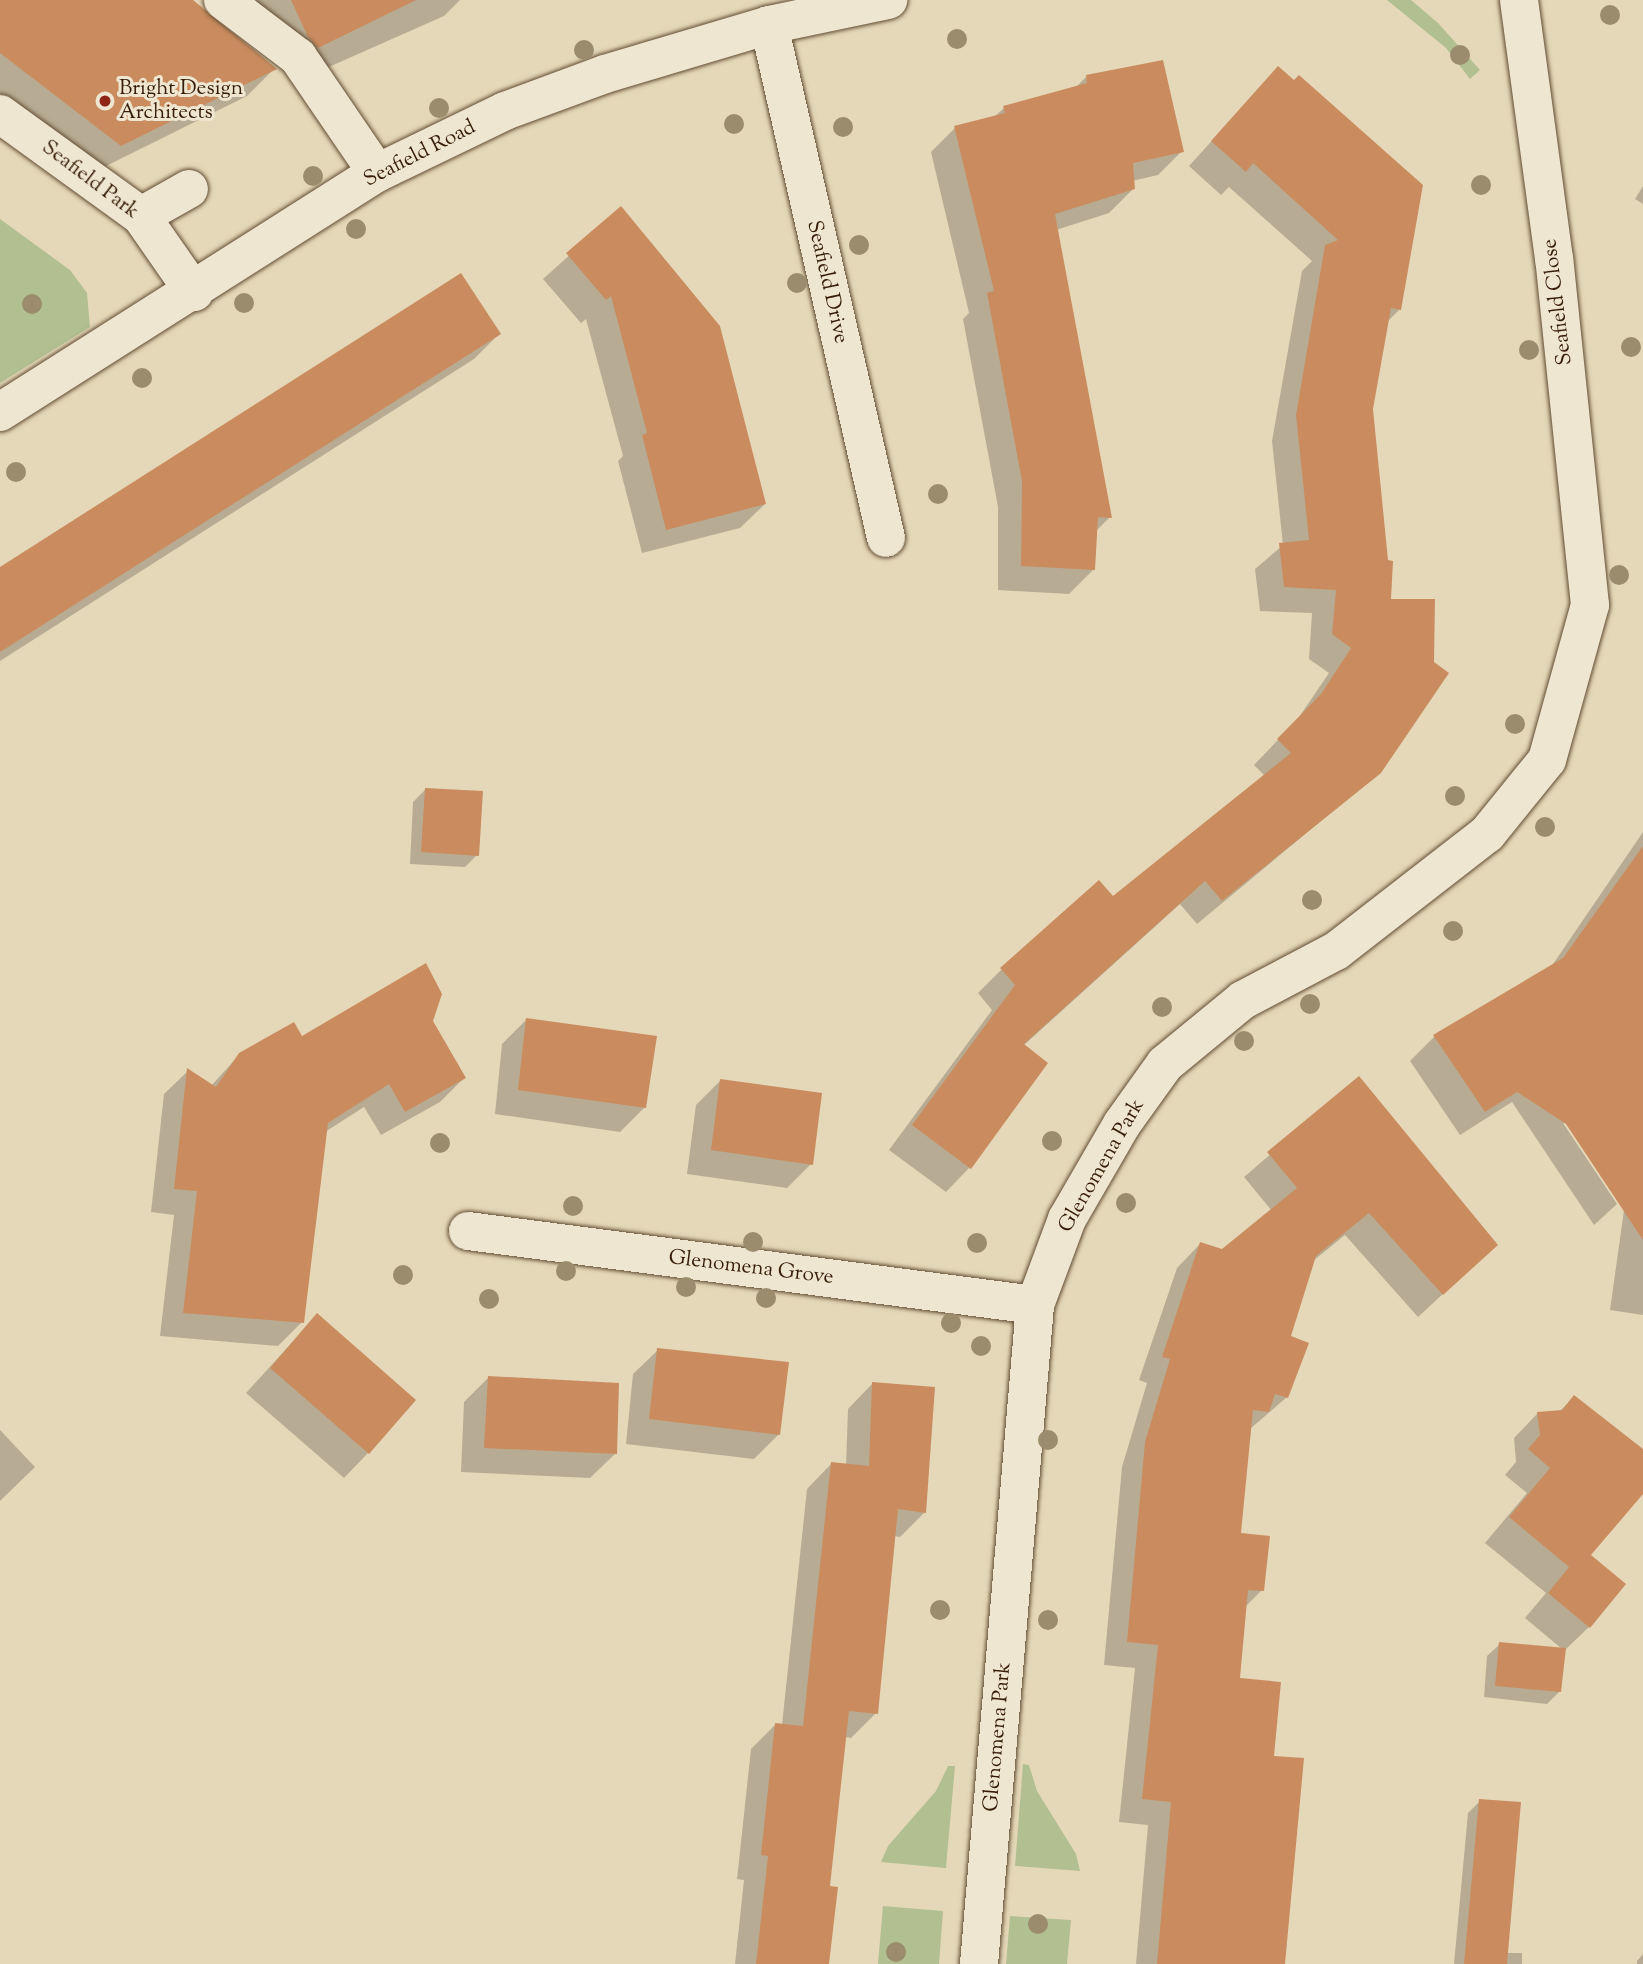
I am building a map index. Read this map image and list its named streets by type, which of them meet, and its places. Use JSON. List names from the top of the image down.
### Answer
{
  "streets": {
    "street": [
      "Seafield Road",
      "Seafield Park",
      "Seafield Drive",
      "Seafield Close",
      "Glenomena Park",
      "Glenomena Grove"
    ]
  },
  "crossings": [
    ["Seafield Road", "Seafield Park"],
    ["Seafield Road", "Seafield Drive"],
    ["Seafield Close", "Glenomena Park"],
    ["Glenomena Park", "Glenomena Grove"]
  ],
  "places": ["Bright Design Architects"]
}
